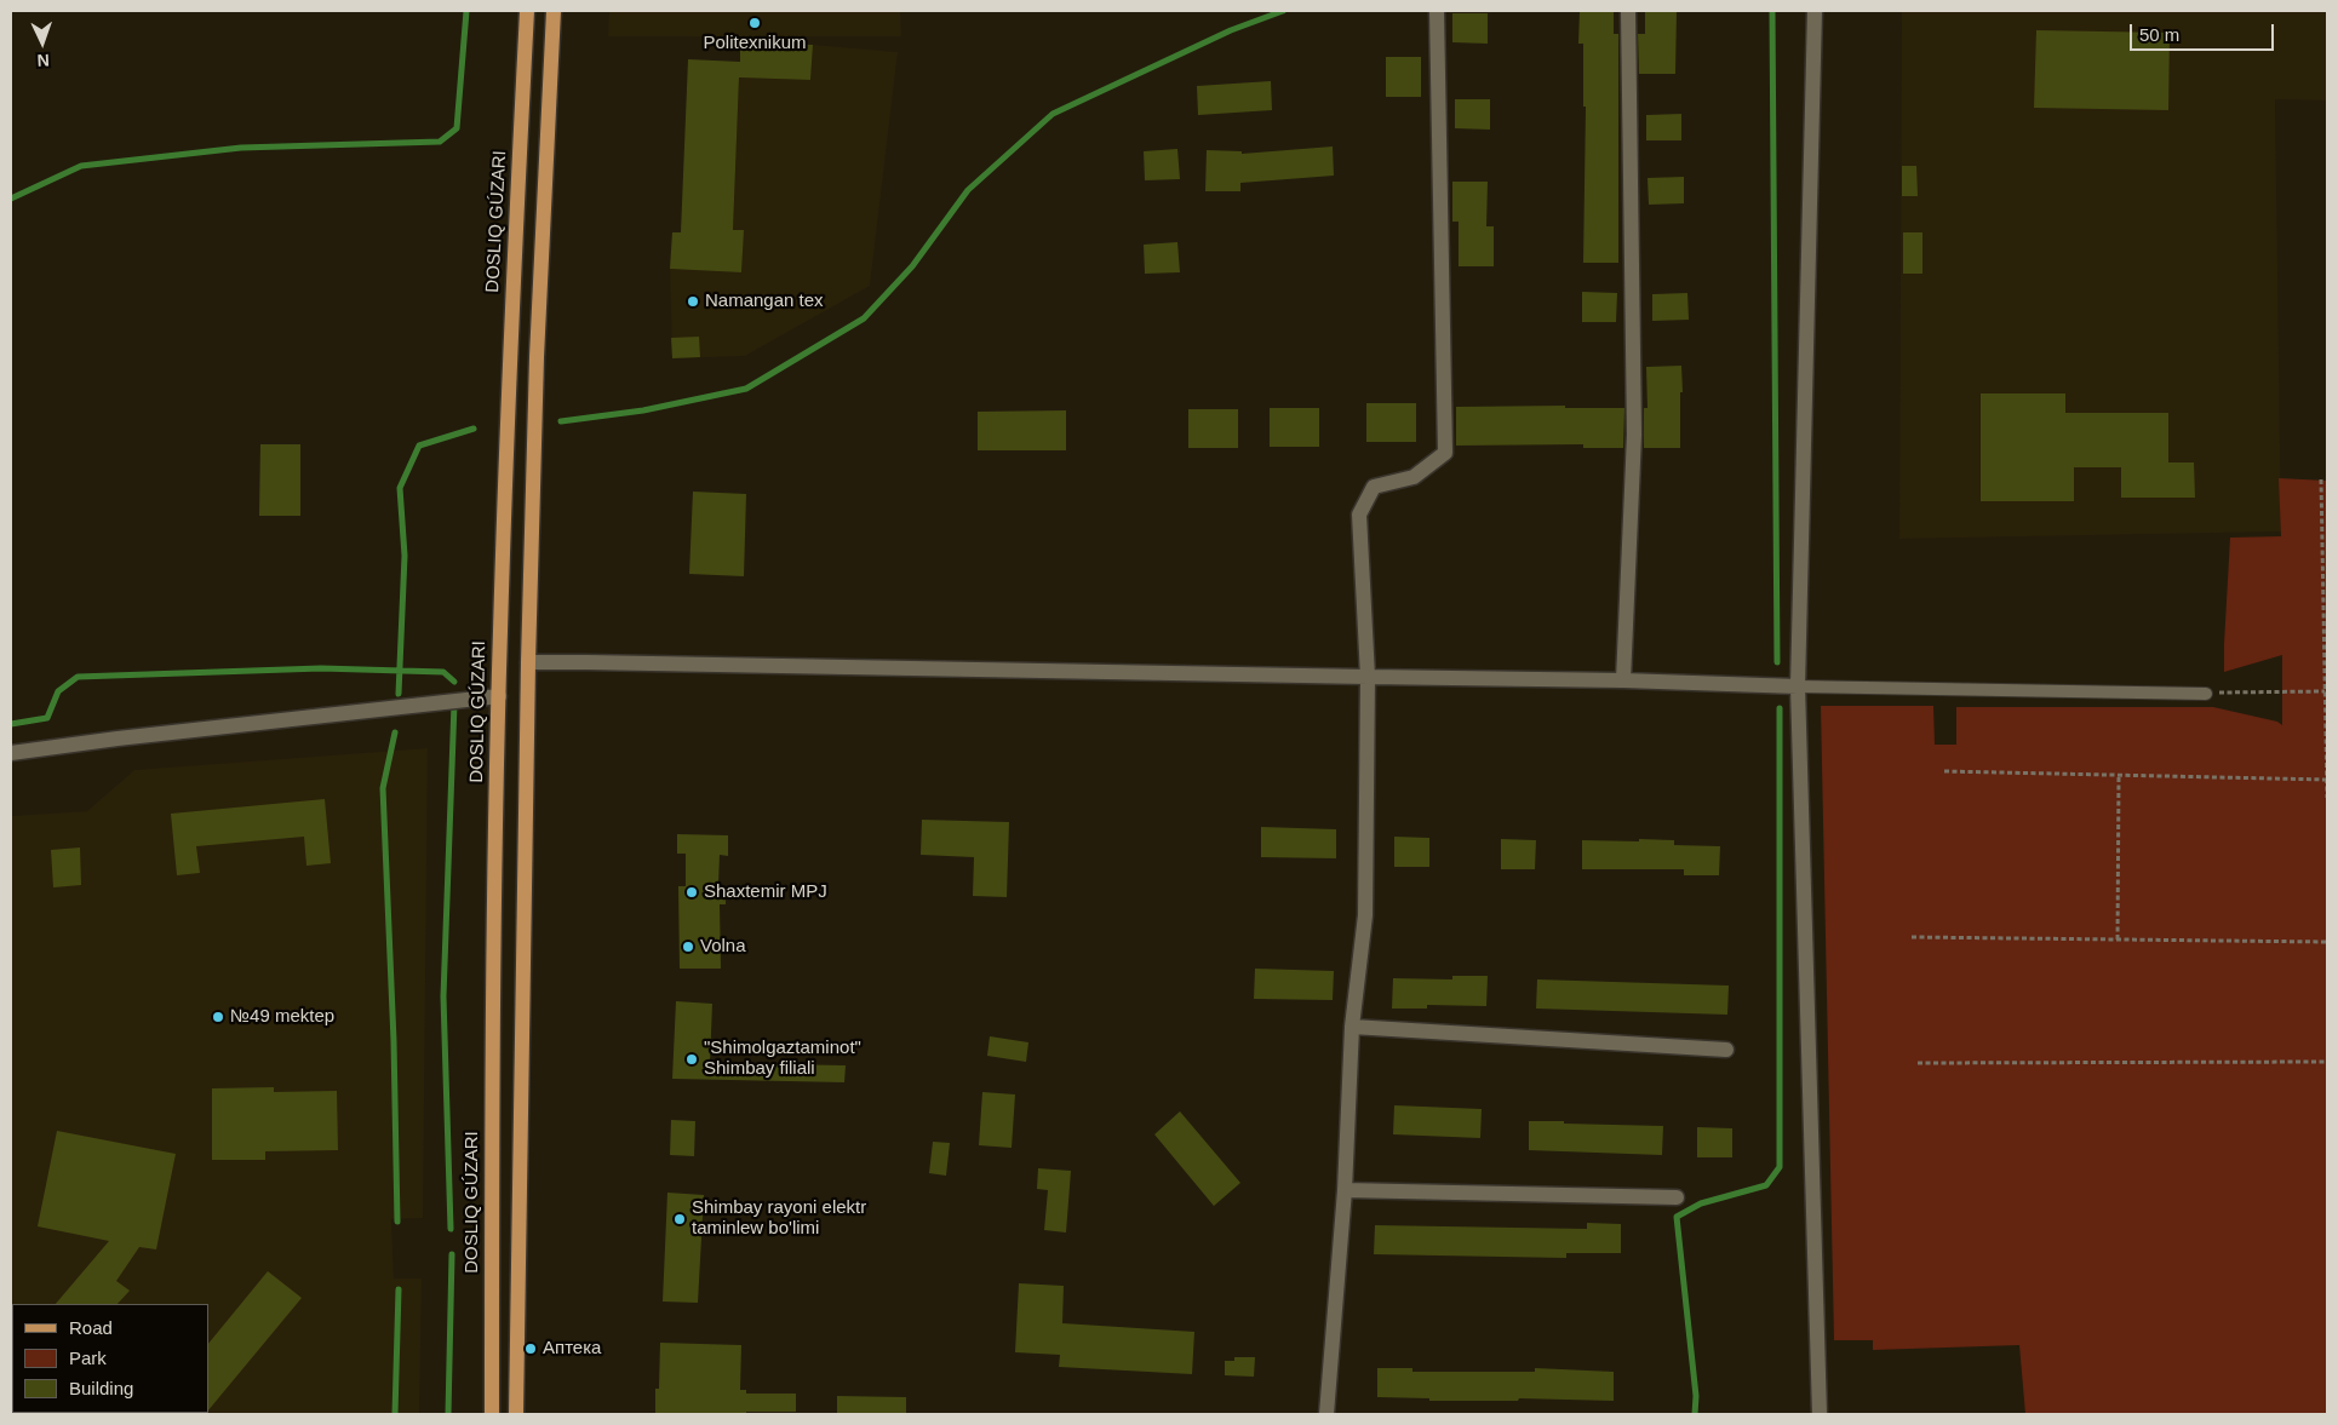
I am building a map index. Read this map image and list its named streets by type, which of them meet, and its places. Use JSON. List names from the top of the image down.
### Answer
{
  "places": [
    "Politexnikum",
    "Namangan tex",
    "Shaxtemir MPJ",
    "Volna",
    "№49 mektep",
    "\"Shimolgaztaminot\" Shimbay filiali",
    "Shimbay rayoni elektr taminlew bo'limi",
    "Аптека"
  ],
  "legend": ["Road", "Park", "Building"],
  "scale_bar": "50 m",
  "north": "bottom"
}
